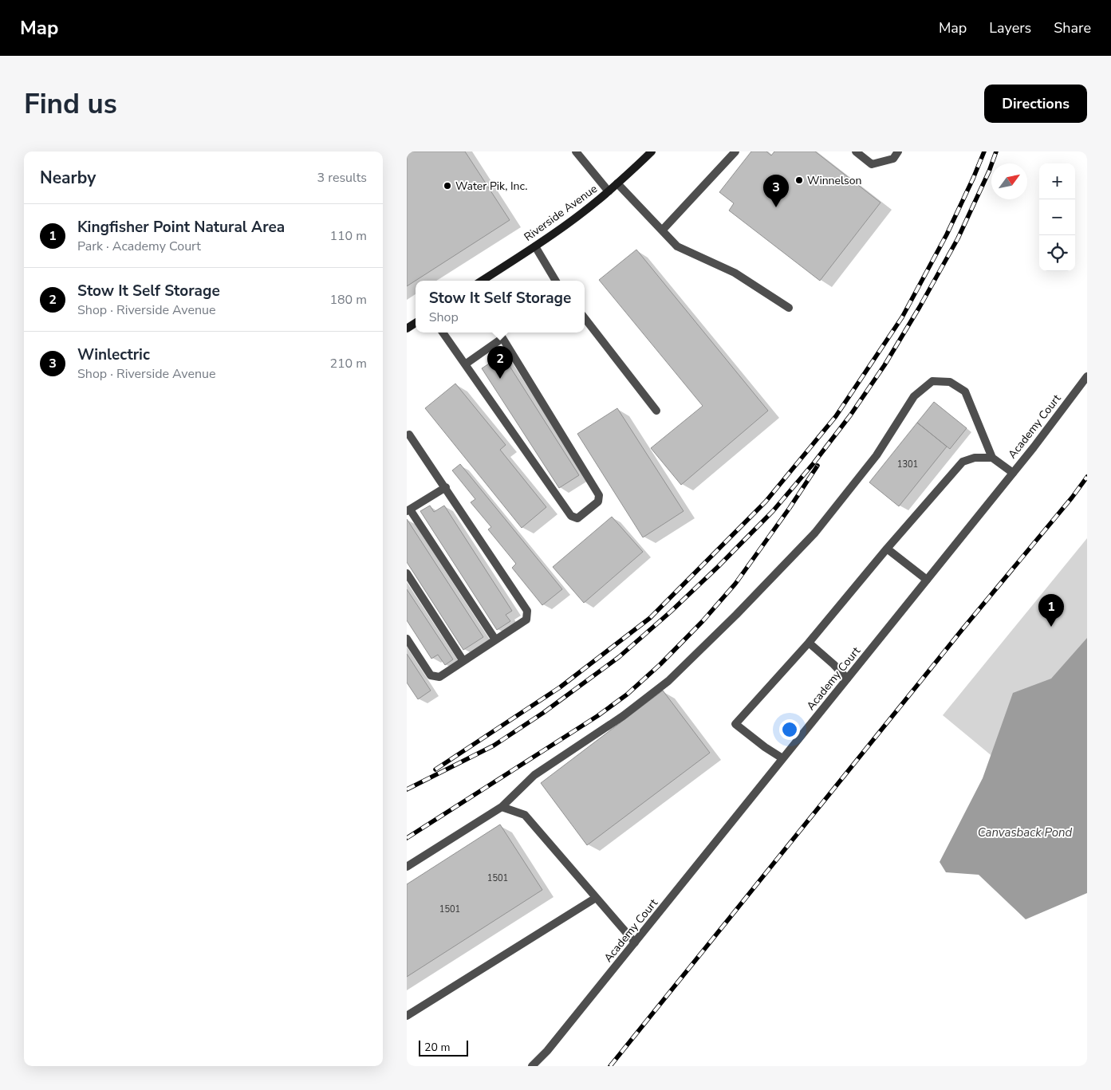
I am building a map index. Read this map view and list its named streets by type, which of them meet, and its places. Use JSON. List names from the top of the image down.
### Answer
{
  "streets": {
    "main road": ["Riverside Avenue"],
    "street": ["Academy Court"]
  },
  "water": ["Canvasback Pond"],
  "places": ["Winnelson", "Water Pik, Inc."],
  "house_numbers": ["1301", "1501", "1501"],
  "scale_bar": "20 m",
  "north": "top right",
  "page": {
    "header": "Map",
    "nav": ["Map", "Layers", "Share"],
    "buttons": "Directions",
    "title": "Find us",
    "heading": ["Nearby", "3 results"],
    "map_buttons": ["+", "−"],
    "pins": ["3", "2", "1"],
    "list": [
      {
        "mark": "1",
        "name": "Kingfisher Point Natural Area",
        "note": "Park · Academy Court",
        "value": "110 m"
      },
      {
        "mark": "2",
        "name": "Stow It Self Storage",
        "note": "Shop · Riverside Avenue",
        "value": "180 m"
      },
      {
        "mark": "3",
        "name": "Winlectric",
        "note": "Shop · Riverside Avenue",
        "value": "210 m"
      }
    ],
    "popup": ["Stow It Self Storage", "Shop"],
    "scale": "20 m"
  }
}
